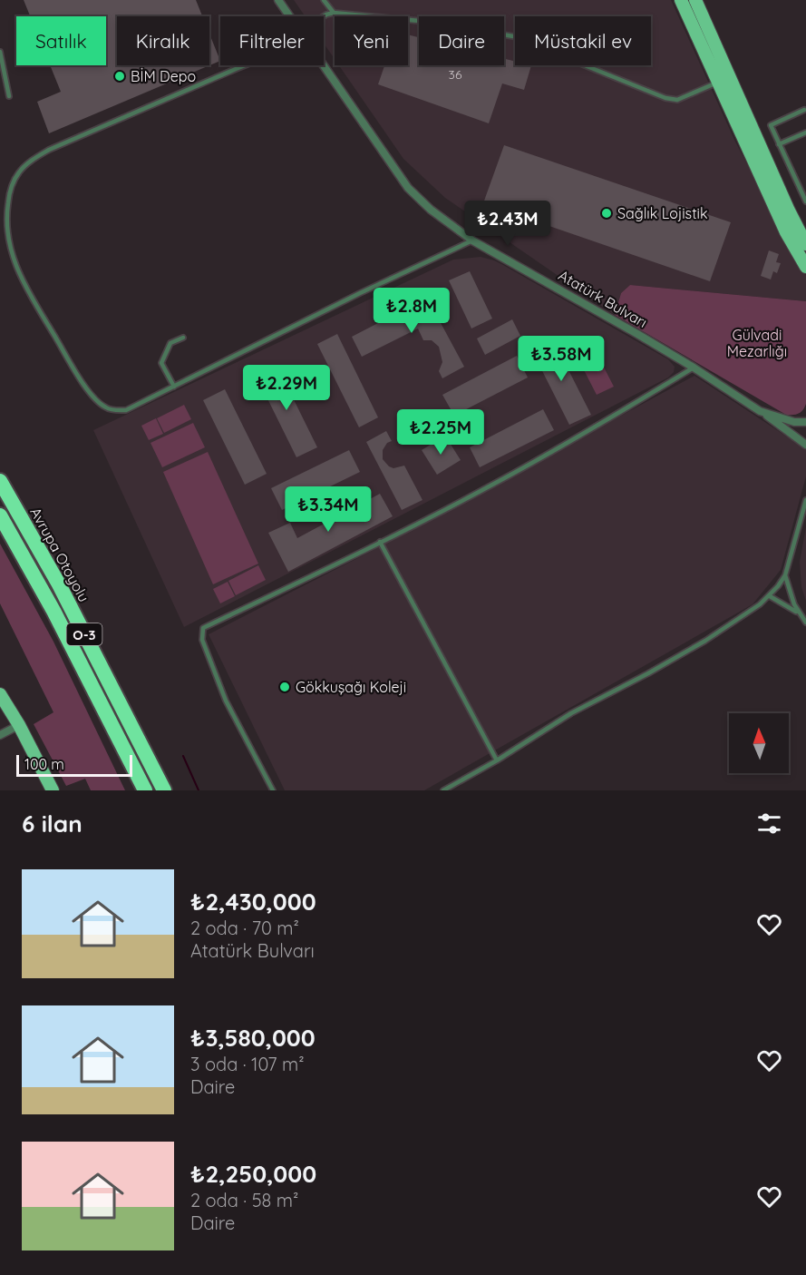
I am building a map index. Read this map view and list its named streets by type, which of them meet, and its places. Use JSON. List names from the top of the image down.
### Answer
{
  "streets": {
    "highway": ["Avrupa Otoyolu", "O-3"],
    "street": ["Atatürk Bulvarı"]
  },
  "parks": ["Gülvadi Mezarlığı"],
  "places": ["BİM Depo", "Sağlık Lojistik", "Gökkuşağı Koleji"],
  "house_numbers": ["36"],
  "scale_bar": "100 m",
  "north": "top",
  "page": {
    "chip": [
      "Satılık",
      "Kiralık",
      "Filtreler",
      "Yeni",
      "Daire",
      "Müstakil ev"
    ],
    "price": [
      "₺2.43M",
      "₺2.8M",
      "₺3.58M",
      "₺2.29M",
      "₺2.25M",
      "₺3.34M"
    ],
    "scale": "100 m",
    "heading": "6 ilan",
    "list": [
      {
        "name": "₺2,430,000",
        "note": "2 oda · 70 m² · Atatürk Bulvarı"
      },
      {
        "name": "₺3,580,000",
        "note": "3 oda · 107 m² · Daire"
      },
      {
        "name": "₺2,250,000",
        "note": "2 oda · 58 m² · Daire"
      }
    ]
  }
}
